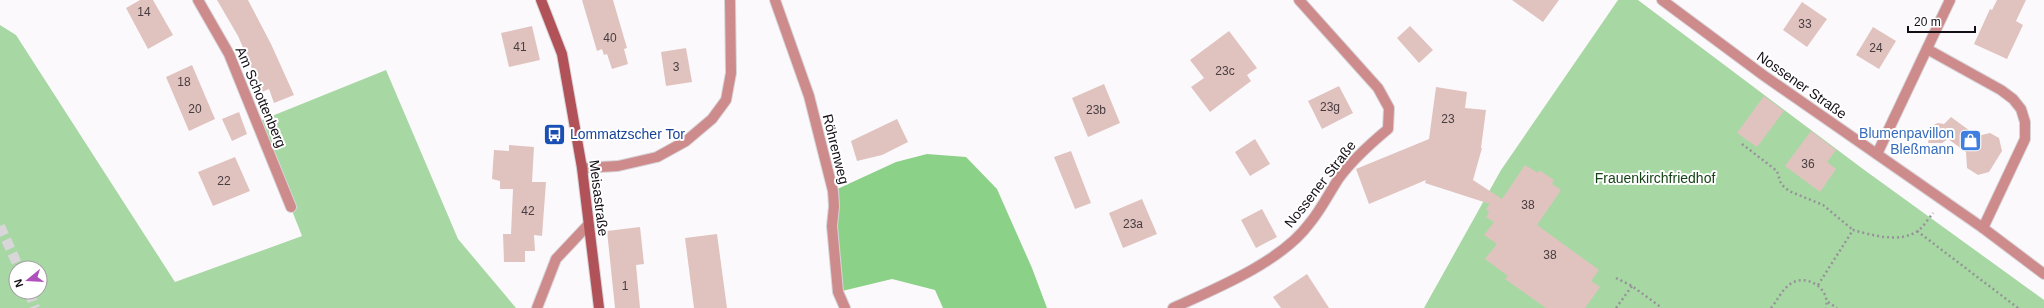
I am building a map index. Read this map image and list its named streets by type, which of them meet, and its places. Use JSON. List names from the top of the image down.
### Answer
{
  "streets": {
    "street": [
      "Nossener Straße",
      "Am Schottenberg",
      "Röhrenweg",
      "Meisastraße"
    ]
  },
  "parks": ["Frauenkirchfriedhof"],
  "places": {
    "bus stop": ["Lommatzscher Tor"],
    "shop": ["Blumenpavillon Bleßmann"]
  },
  "house_numbers": [
    "14",
    "33",
    "40",
    "41",
    "24",
    "3",
    "23c",
    "18",
    "23g",
    "20",
    "23b",
    "23",
    "36",
    "22",
    "38",
    "42",
    "23a",
    "38",
    "1"
  ],
  "scale_bar": "20 m",
  "north": "left"
}
